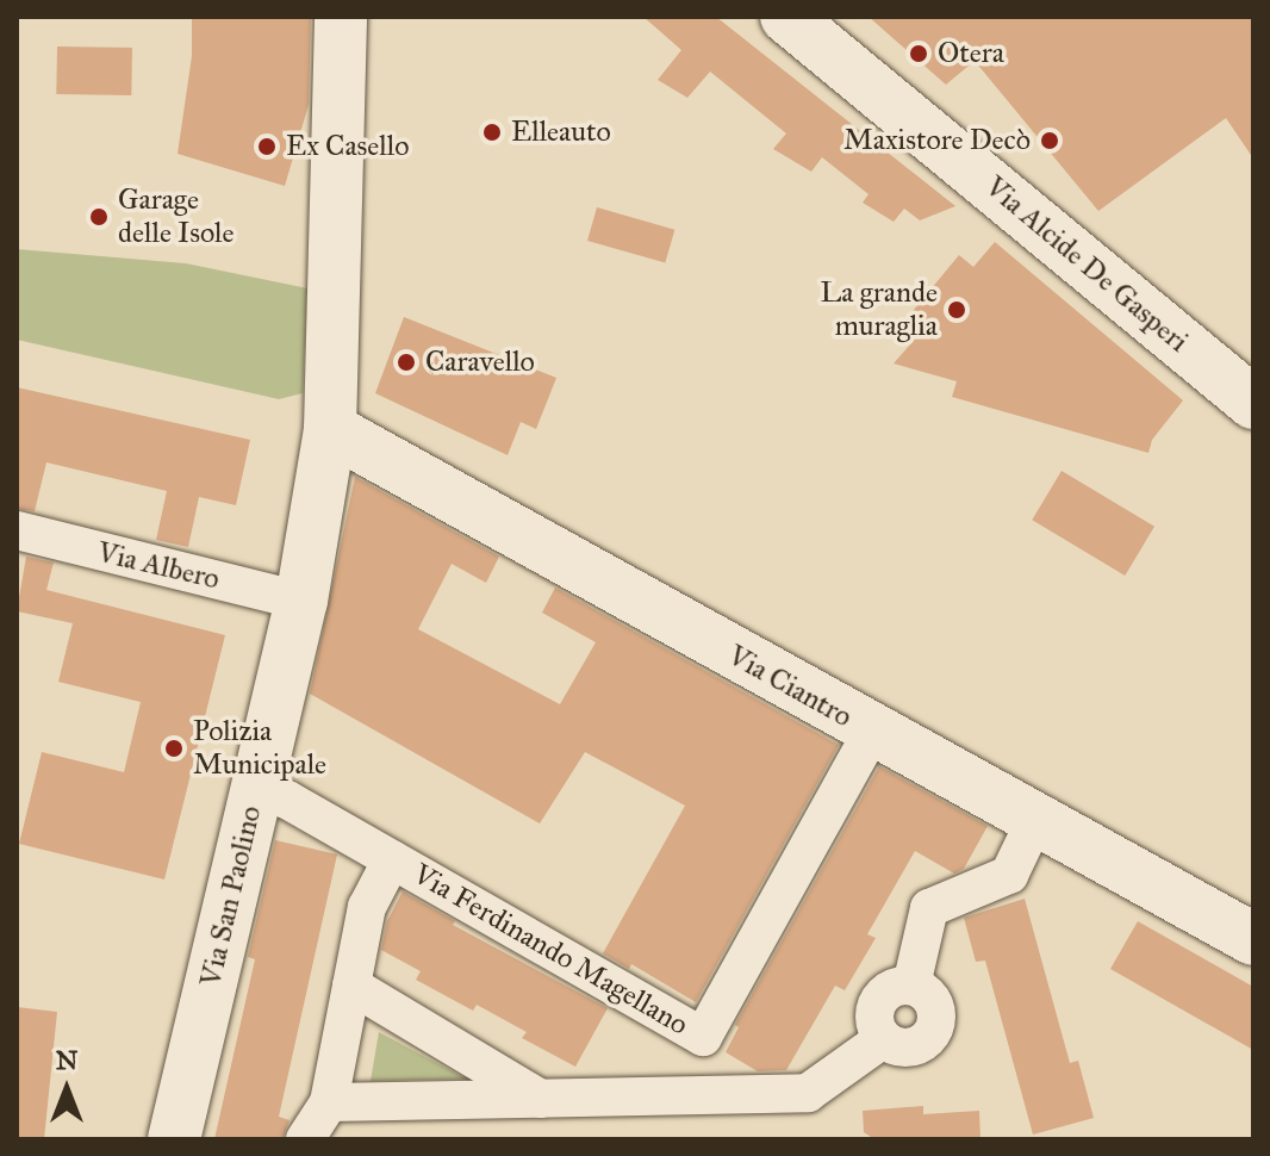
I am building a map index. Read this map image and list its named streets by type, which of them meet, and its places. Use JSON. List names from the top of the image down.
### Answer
{
  "streets": {
    "street": [
      "Via Alcide De Gasperi",
      "Via Albero",
      "Via Ciantro",
      "Via San Paolino",
      "Via Ferdinando Magellano"
    ]
  },
  "crossings": [
    ["Via Albero", "Via San Paolino"],
    ["Via Ciantro", "Via San Paolino"],
    ["Via Ciantro", "Via Ferdinando Magellano"],
    ["Via San Paolino", "Via Ferdinando Magellano"]
  ],
  "places": [
    "Otera",
    "Elleauto",
    "Maxistore Decò",
    "Ex Casello",
    "Garage delle Isole",
    "La grande muraglia",
    "Caravello",
    "Polizia Municipale"
  ],
  "north": "top"
}
